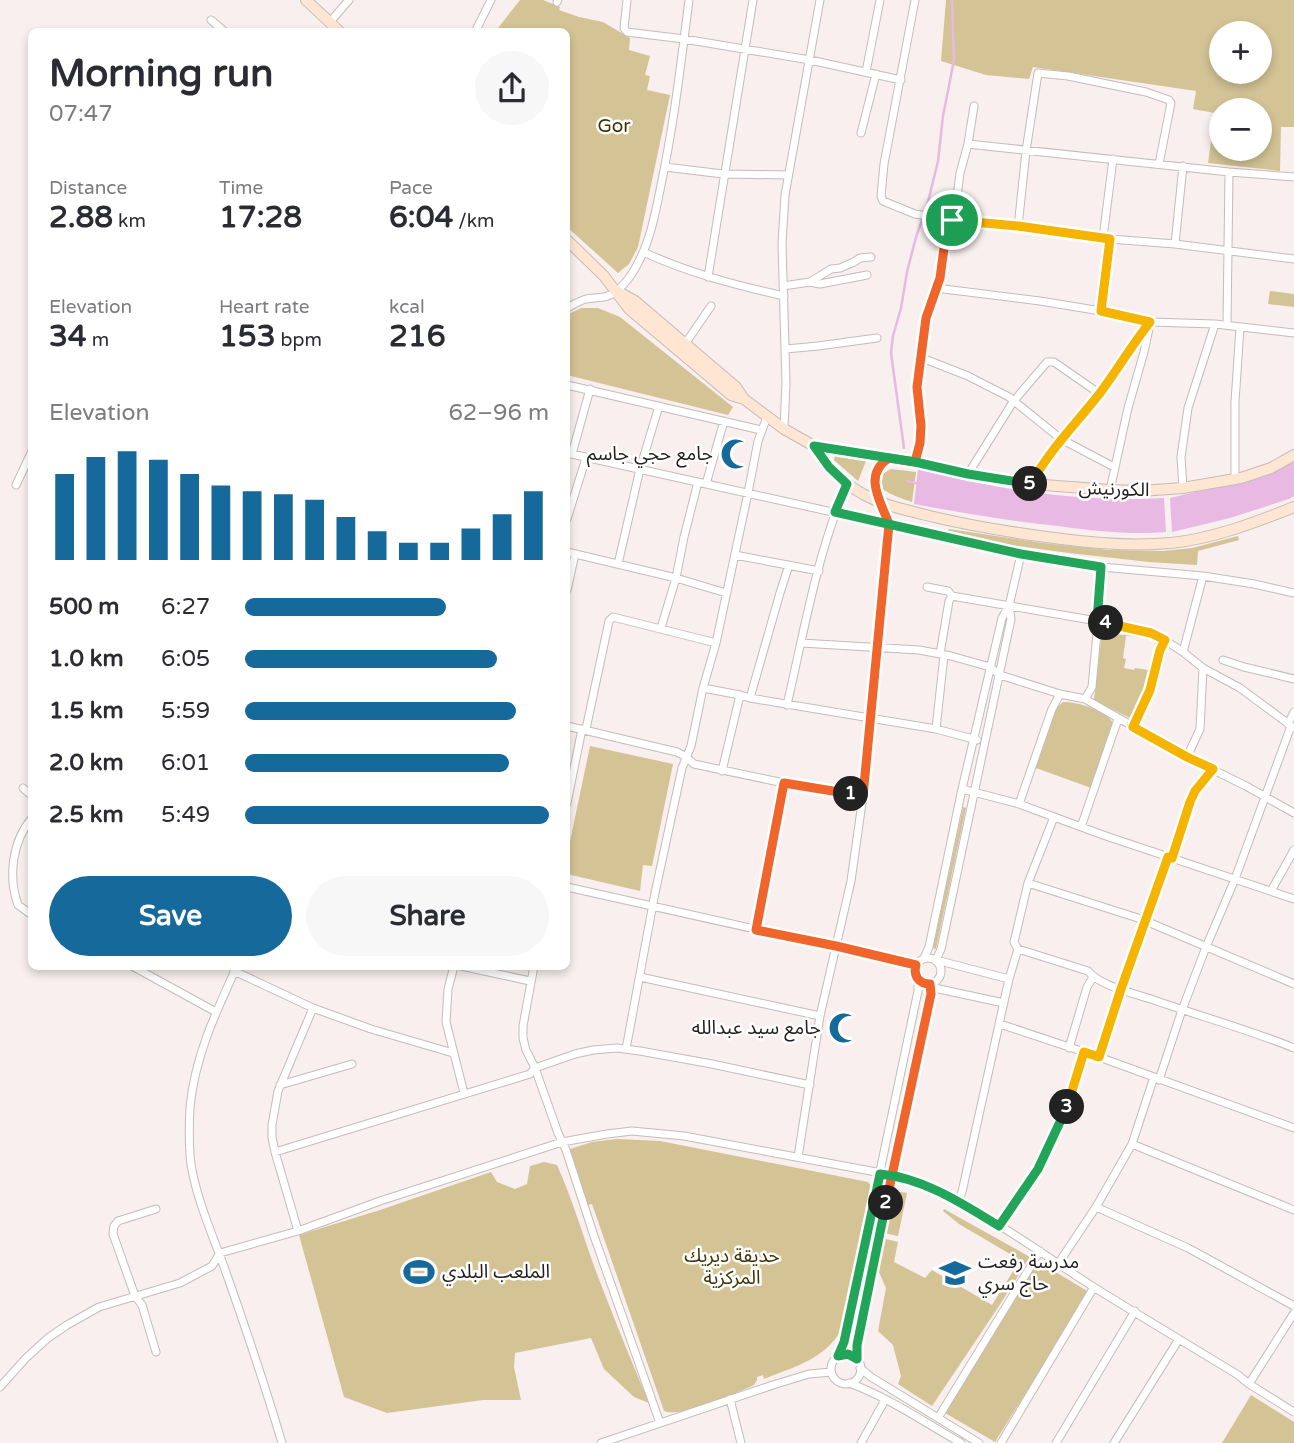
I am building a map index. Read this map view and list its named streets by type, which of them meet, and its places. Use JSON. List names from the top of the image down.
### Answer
{
  "streets": {
    "main road": ["الكورنيش"]
  },
  "parks": ["Gor", "حديقة ديريك المركزية"],
  "places": {
    "mosque": ["جامع حجي جاسم", "جامع سيد عبدالله"],
    "sports": ["الملعب البلدي"],
    "school or university": ["مدرسة رفعت حاج سري"]
  },
  "page": {
    "map_buttons": ["+", "−"],
    "heading": ["Morning run", "07:47"],
    "stats": [
      ["Distance", "2.88 km"],
      ["Time", "17:28"],
      ["Pace", "6:04 /km"],
      ["Elevation", "34 m"],
      ["Heart rate", "153 bpm"],
      ["kcal", "216"]
    ],
    "chart": ["Elevation", "62–96 m"],
    "pins": [
      "5",
      "4",
      "1",
      "3",
      "2"
    ],
    "list": [
      {
        "name": "500 m",
        "note": "6:27"
      },
      {
        "name": "1.0 km",
        "note": "6:05"
      },
      {
        "name": "1.5 km",
        "note": "5:59"
      },
      {
        "name": "2.0 km",
        "note": "6:01"
      },
      {
        "name": "2.5 km",
        "note": "5:49"
      }
    ],
    "buttons": ["Save", "Share"]
  }
}
